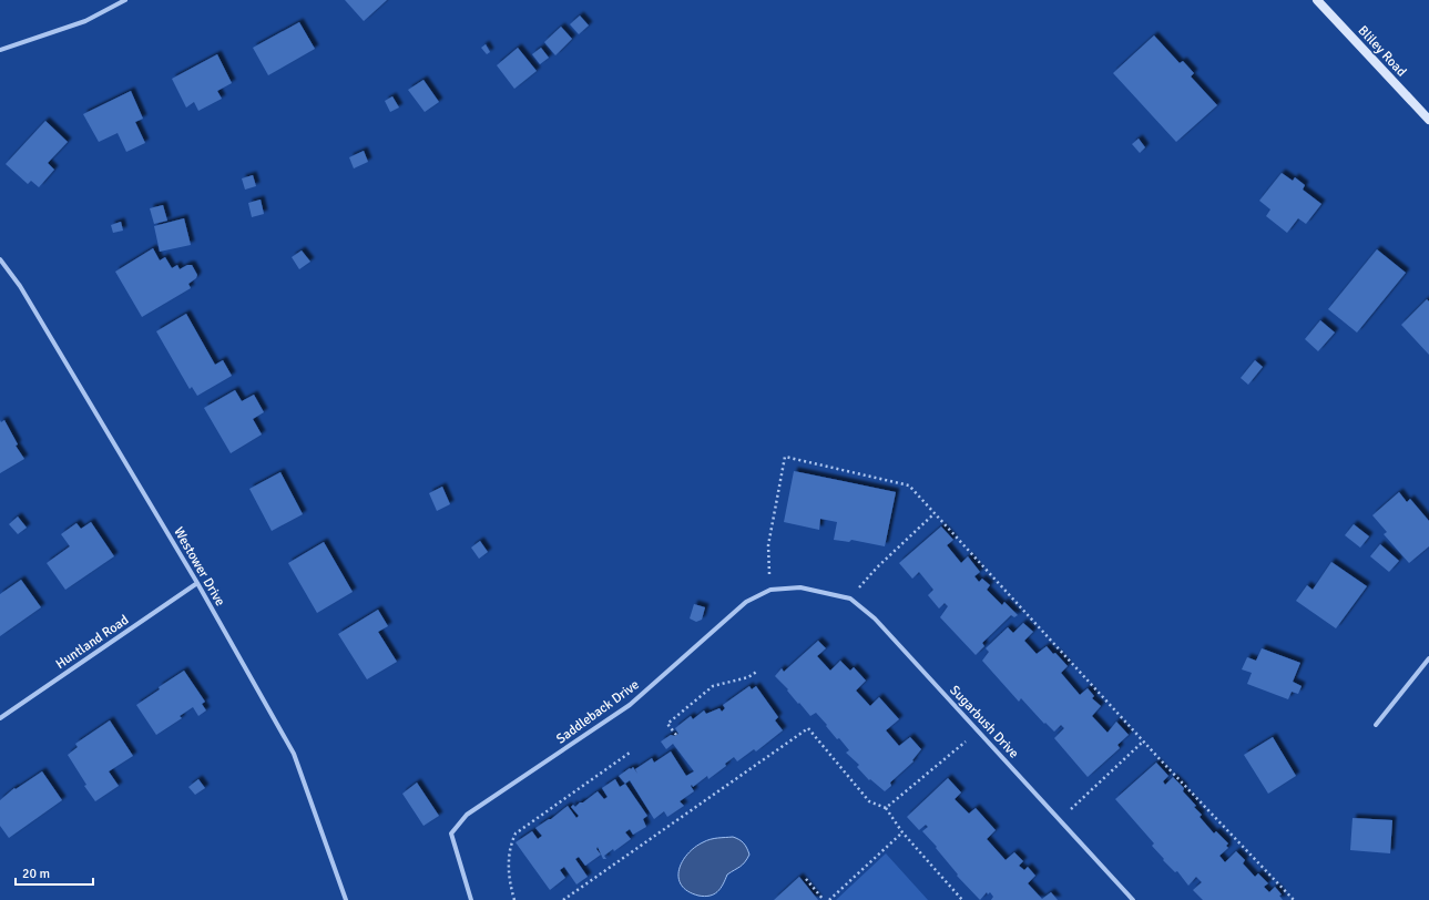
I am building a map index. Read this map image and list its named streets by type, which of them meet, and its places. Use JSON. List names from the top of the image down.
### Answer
{
  "streets": {
    "street": [
      "Bliley Road",
      "Westower Drive",
      "Huntland Road",
      "Saddleback Drive",
      "Sugarbush Drive"
    ]
  },
  "crossings": [
    ["Westower Drive", "Huntland Road"],
    ["Saddleback Drive", "Sugarbush Drive"]
  ],
  "scale_bar": "20 m"
}
